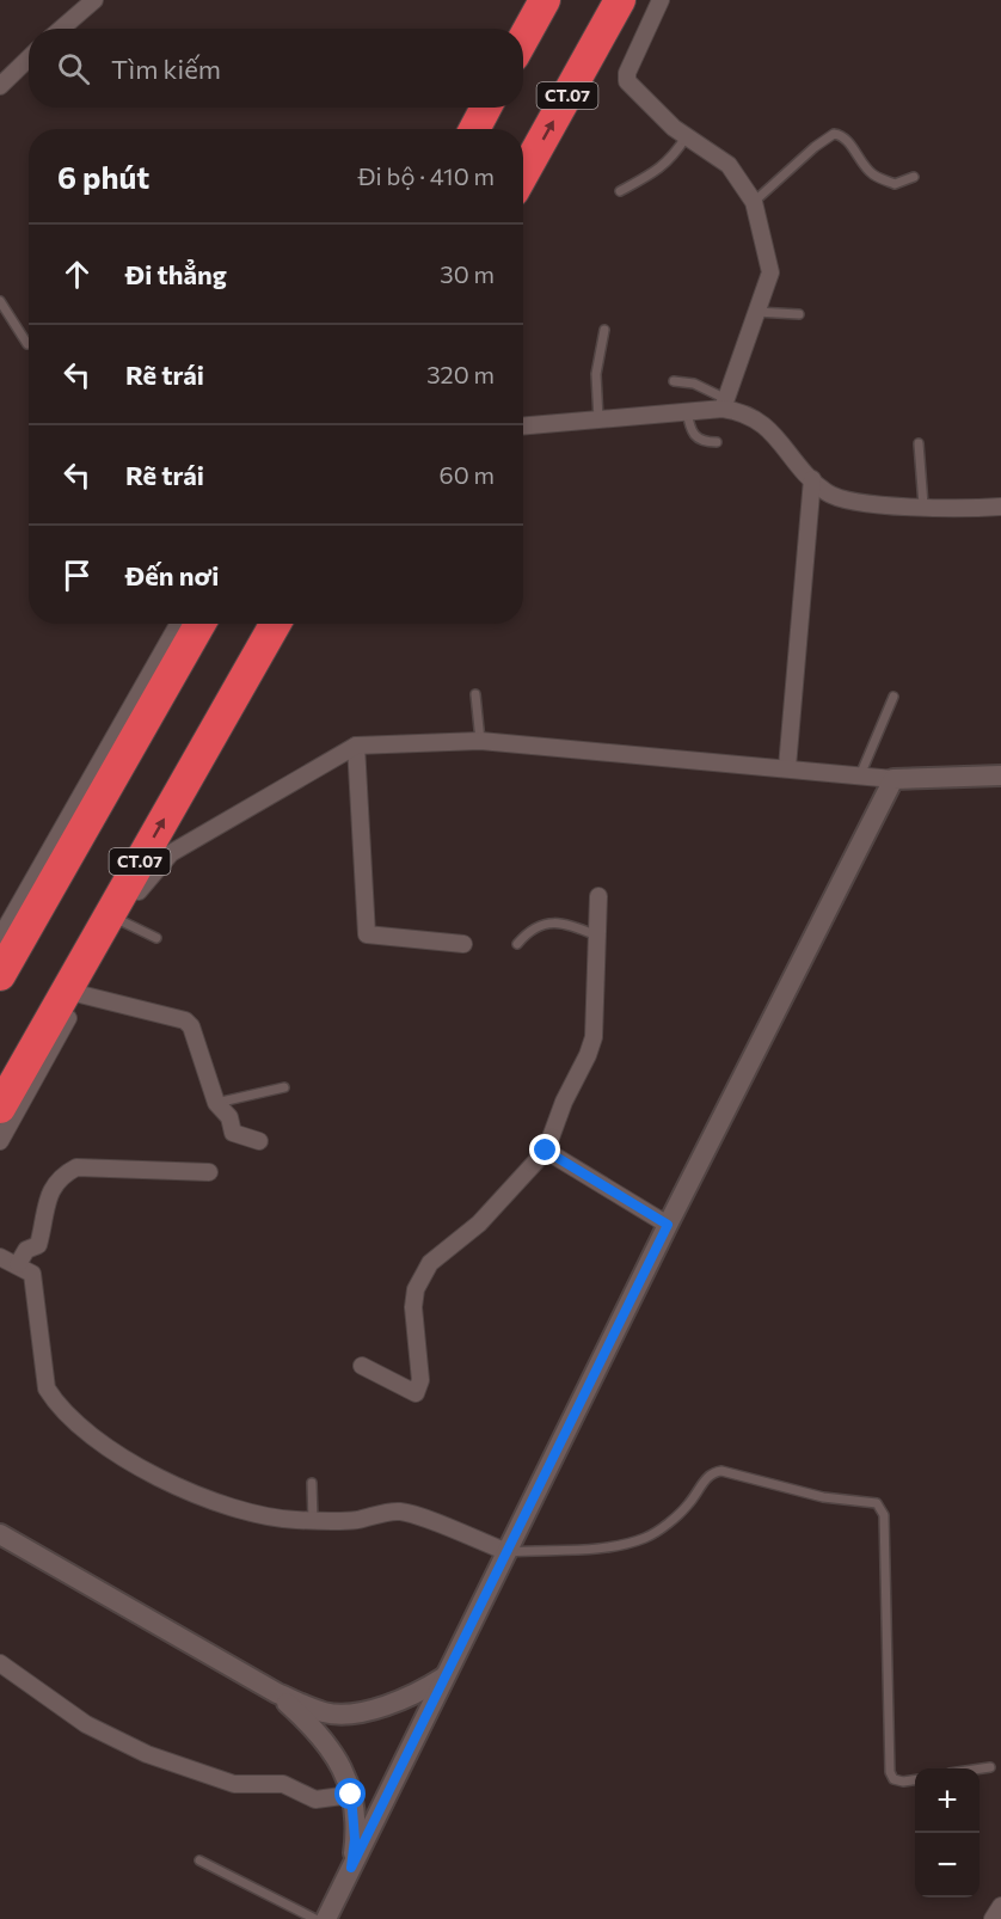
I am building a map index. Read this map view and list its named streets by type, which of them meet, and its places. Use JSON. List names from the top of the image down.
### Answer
{
  "streets": {
    "highway": ["CT.07"]
  },
  "page": {
    "search": "Tìm kiếm",
    "heading": ["6 phút", "Đi bộ · 410 m"],
    "list": [
      ["Đi thẳng", "30 m"],
      ["Rẽ trái", "320 m"],
      ["Rẽ trái", "60 m"],
      "Đến nơi"
    ],
    "map_buttons": ["+", "−"]
  }
}
